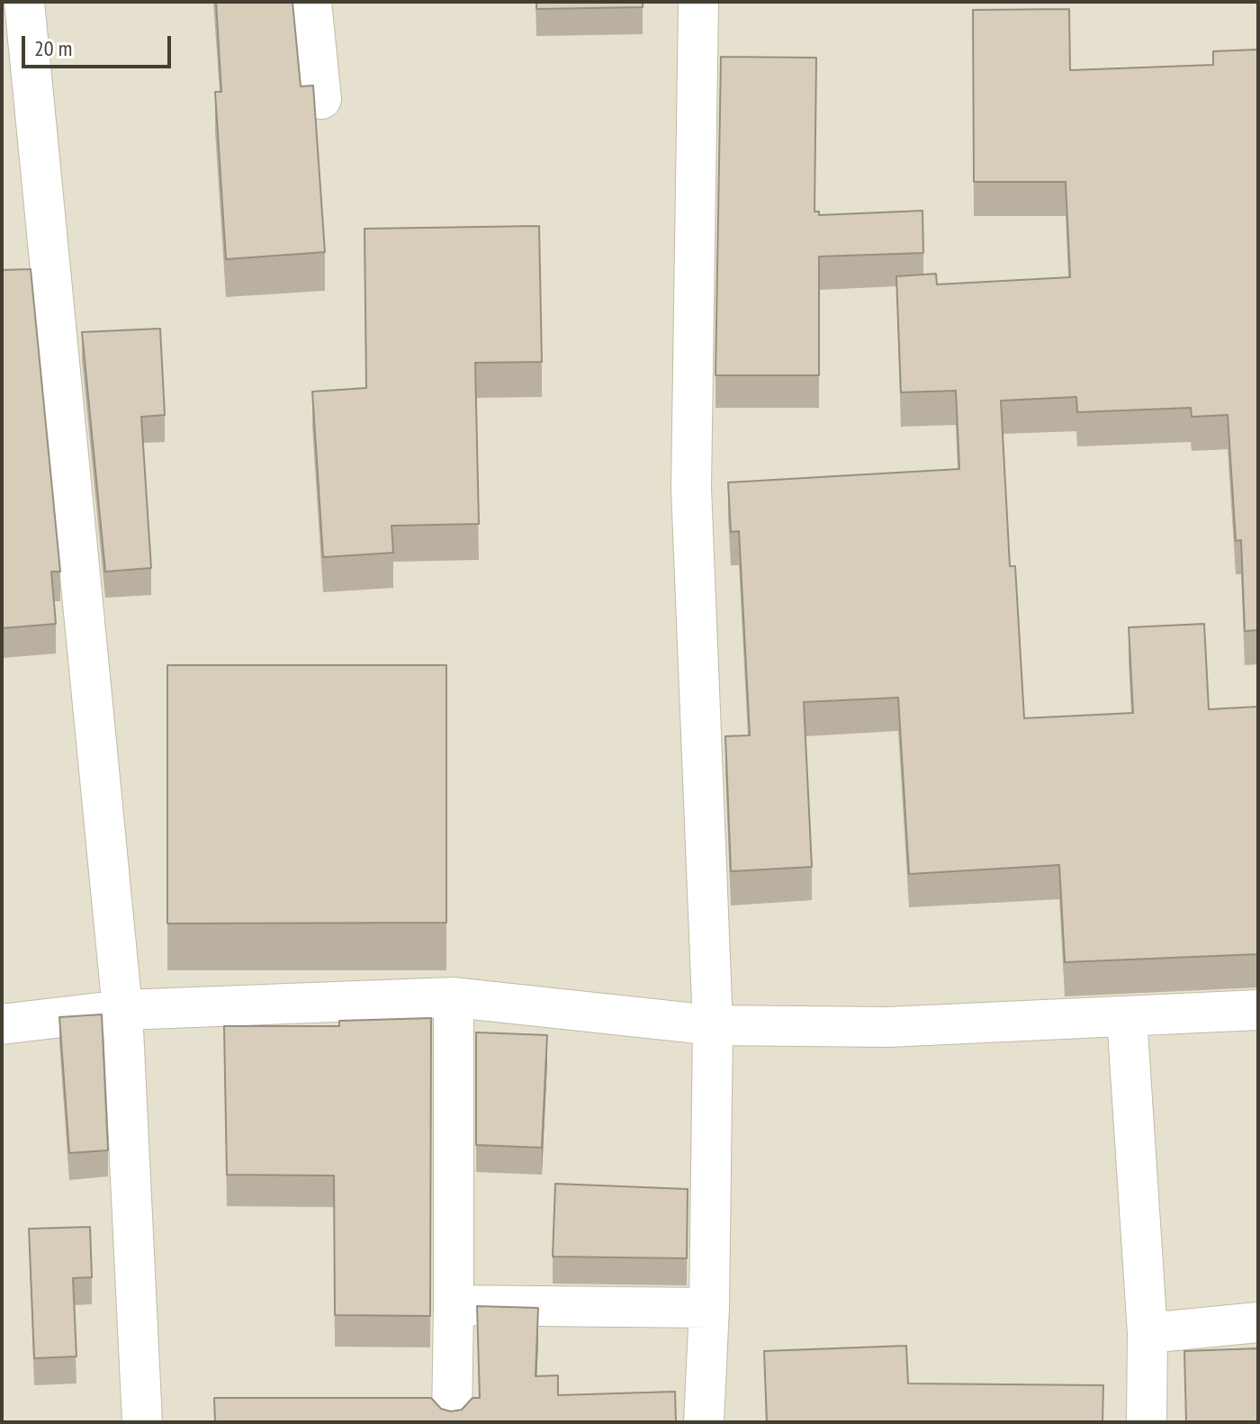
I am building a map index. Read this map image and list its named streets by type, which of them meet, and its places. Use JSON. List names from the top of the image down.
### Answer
{
  "scale_bar": "20 m"
}
